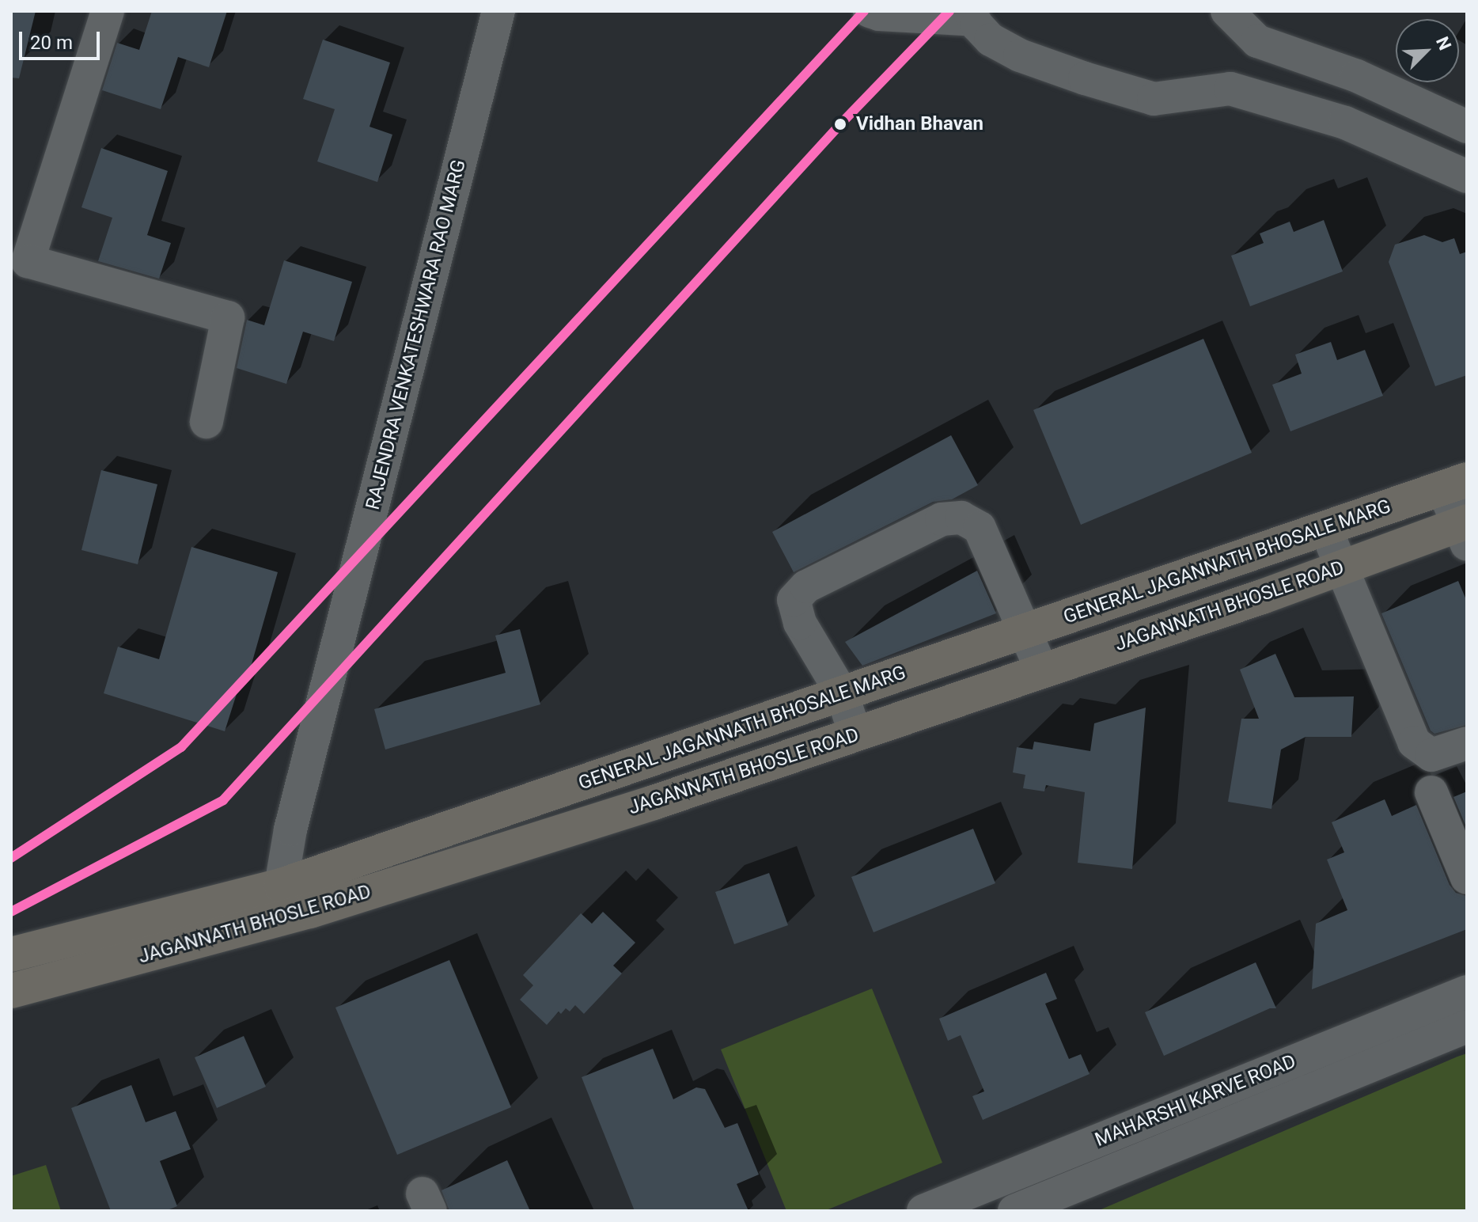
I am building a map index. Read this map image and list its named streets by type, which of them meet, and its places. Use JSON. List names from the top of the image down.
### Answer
{
  "streets": {
    "main road": ["GENERAL JAGANNATH BHOSALE MARG", "JAGANNATH BHOSLE ROAD"],
    "street": ["RAJENDRA VENKATESHWARA RAO MARG", "MAHARSHI KARVE ROAD"]
  },
  "crossings": [
    ["RAJENDRA VENKATESHWARA RAO MARG", "GENERAL JAGANNATH BHOSALE MARG"],
    ["RAJENDRA VENKATESHWARA RAO MARG", "JAGANNATH BHOSLE ROAD"],
    ["GENERAL JAGANNATH BHOSALE MARG", "JAGANNATH BHOSLE ROAD"]
  ],
  "places": ["Vidhan Bhavan"],
  "scale_bar": "20 m",
  "north": "top right"
}
